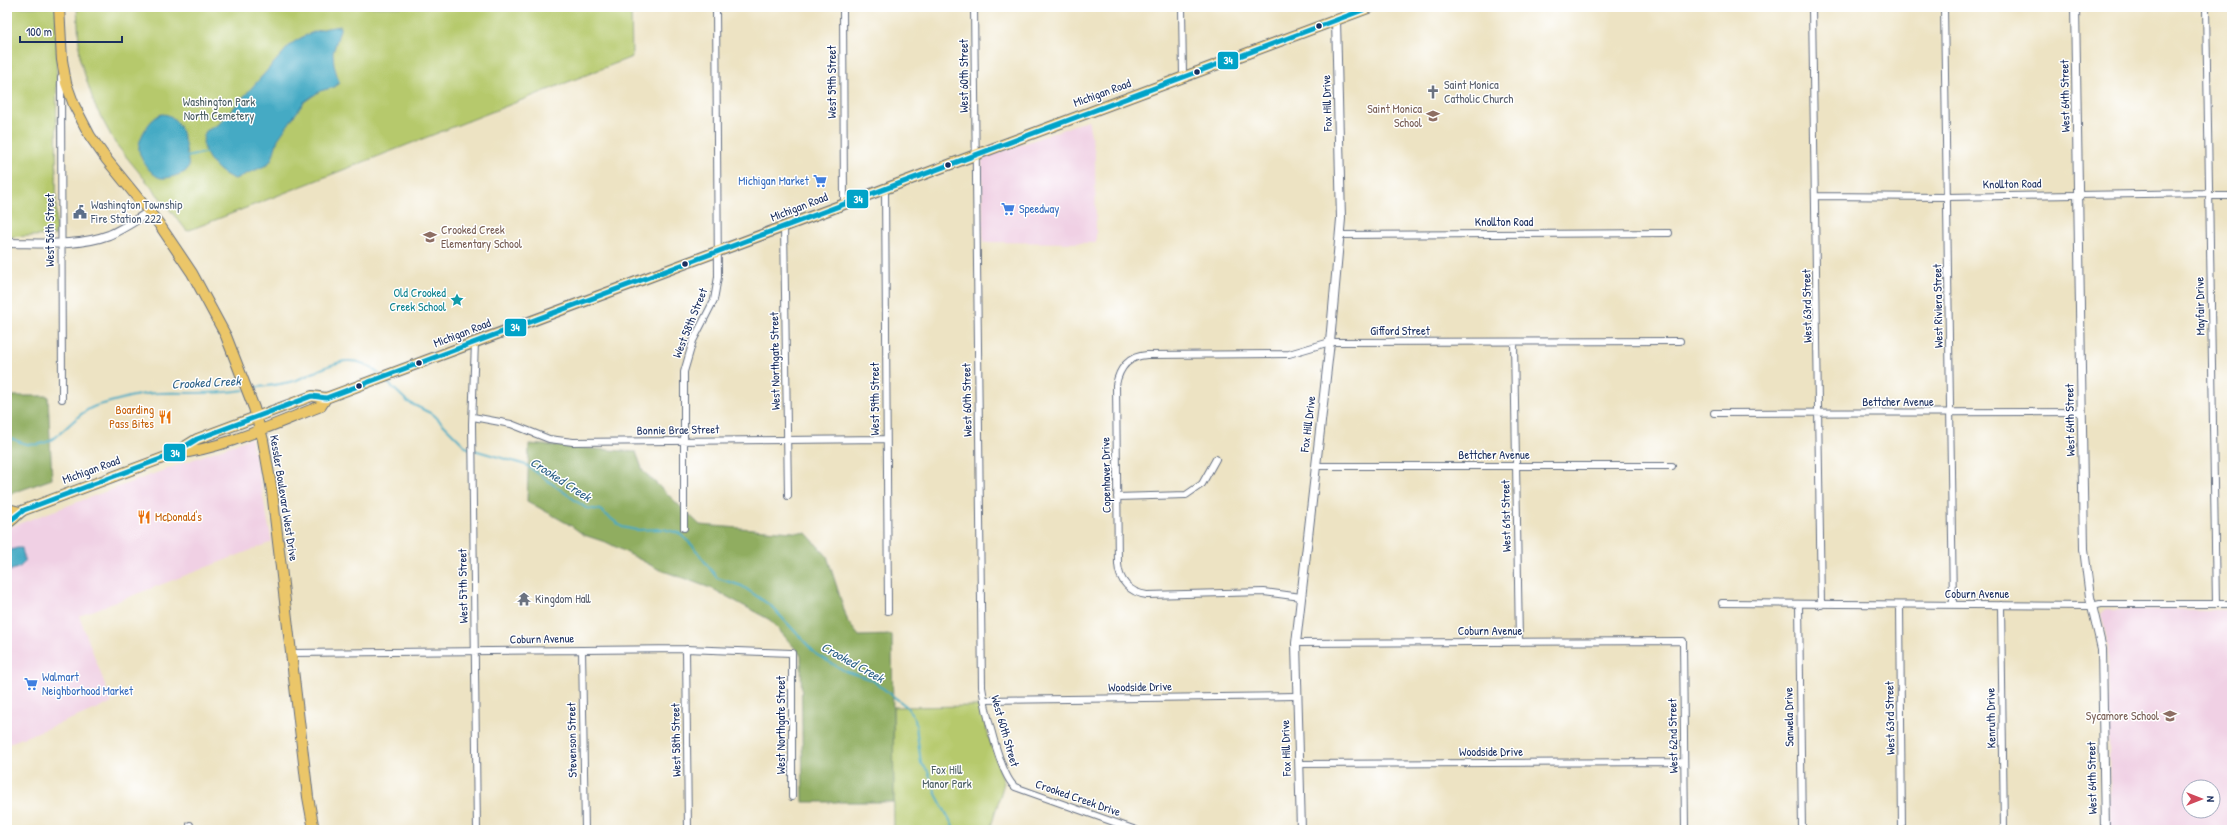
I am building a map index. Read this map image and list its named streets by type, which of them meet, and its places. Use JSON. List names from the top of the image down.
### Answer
{
  "streets": {
    "main road": ["Michigan Road", "Kessler Boulevard West Drive"],
    "street": [
      "West 60th Street",
      "West 59th Street",
      "West 64th Street",
      "Fox Hill Drive",
      "Knollton Road",
      "West 56th Street",
      "West 63rd Street",
      "West Riviera Street",
      "Mayfair Drive",
      "West 58th Street",
      "Gifford Street",
      "West Northgate Street",
      "Bettcher Avenue",
      "Bonnie Brae Street",
      "Copenhaver Drive",
      "West 61st Street",
      "West 57th Street",
      "Coburn Avenue",
      "Woodside Drive",
      "Sanwela Drive",
      "Kenruth Drive",
      "West 62nd Street",
      "Stevenson Street",
      "Crooked Creek Drive"
    ]
  },
  "crossings": [
    ["West 60th Street", "Michigan Road"],
    ["West 60th Street", "Woodside Drive"],
    ["West 60th Street", "Crooked Creek Drive"],
    ["West 59th Street", "Michigan Road"],
    ["West 59th Street", "Bonnie Brae Street"],
    ["Michigan Road", "Fox Hill Drive"],
    ["Michigan Road", "West 58th Street"],
    ["Michigan Road", "West Northgate Street"],
    ["Michigan Road", "Kessler Boulevard West Drive"],
    ["Michigan Road", "West 57th Street"],
    ["West 64th Street", "Knollton Road"],
    ["West 64th Street", "Bettcher Avenue"],
    ["West 64th Street", "Coburn Avenue"],
    ["Fox Hill Drive", "Knollton Road"],
    ["Fox Hill Drive", "Gifford Street"],
    ["Fox Hill Drive", "Bettcher Avenue"],
    ["Fox Hill Drive", "Copenhaver Drive"],
    ["Fox Hill Drive", "Coburn Avenue"],
    ["Fox Hill Drive", "Woodside Drive"],
    ["Knollton Road", "West 63rd Street"],
    ["Knollton Road", "West Riviera Street"],
    ["Knollton Road", "Mayfair Drive"],
    ["West 56th Street", "Kessler Boulevard West Drive"],
    ["West 63rd Street", "Bettcher Avenue"],
    ["West 63rd Street", "Coburn Avenue"],
    ["West Riviera Street", "Bettcher Avenue"],
    ["West Riviera Street", "Coburn Avenue"],
    ["Mayfair Drive", "Coburn Avenue"],
    ["West 58th Street", "Bonnie Brae Street"],
    ["West 58th Street", "Coburn Avenue"],
    ["Gifford Street", "Copenhaver Drive"],
    ["Gifford Street", "West 61st Street"],
    ["West Northgate Street", "Bonnie Brae Street"],
    ["West Northgate Street", "Coburn Avenue"],
    ["Bettcher Avenue", "West 61st Street"],
    ["Bonnie Brae Street", "West 57th Street"],
    ["Kessler Boulevard West Drive", "Coburn Avenue"],
    ["West 61st Street", "Coburn Avenue"],
    ["West 57th Street", "Coburn Avenue"],
    ["Coburn Avenue", "Sanwela Drive"],
    ["Coburn Avenue", "Kenruth Drive"],
    ["Coburn Avenue", "West 62nd Street"],
    ["Coburn Avenue", "Stevenson Street"],
    ["Woodside Drive", "West 62nd Street"]
  ],
  "water": ["Crooked Creek"],
  "parks": ["Washington Park North Cemetery", "Fox Hill Manor Park"],
  "places": {
    "church": ["Saint Monica Catholic Church"],
    "school or university": ["Saint Monica School", "Crooked Creek Elementary School", "Sycamore School"],
    "supermarket": ["Michigan Market", "Speedway", "Walmart Neighborhood Market"],
    "public building": ["Washington Township Fire Station 222"],
    "place": ["Old Crooked Creek School"],
    "restaurant": ["Boarding Pass Bites", "McDonald's"],
    "temple": ["Kingdom Hall"]
  },
  "lines": ["transit line 34"],
  "scale_bar": "100 m",
  "north": "right"
}
